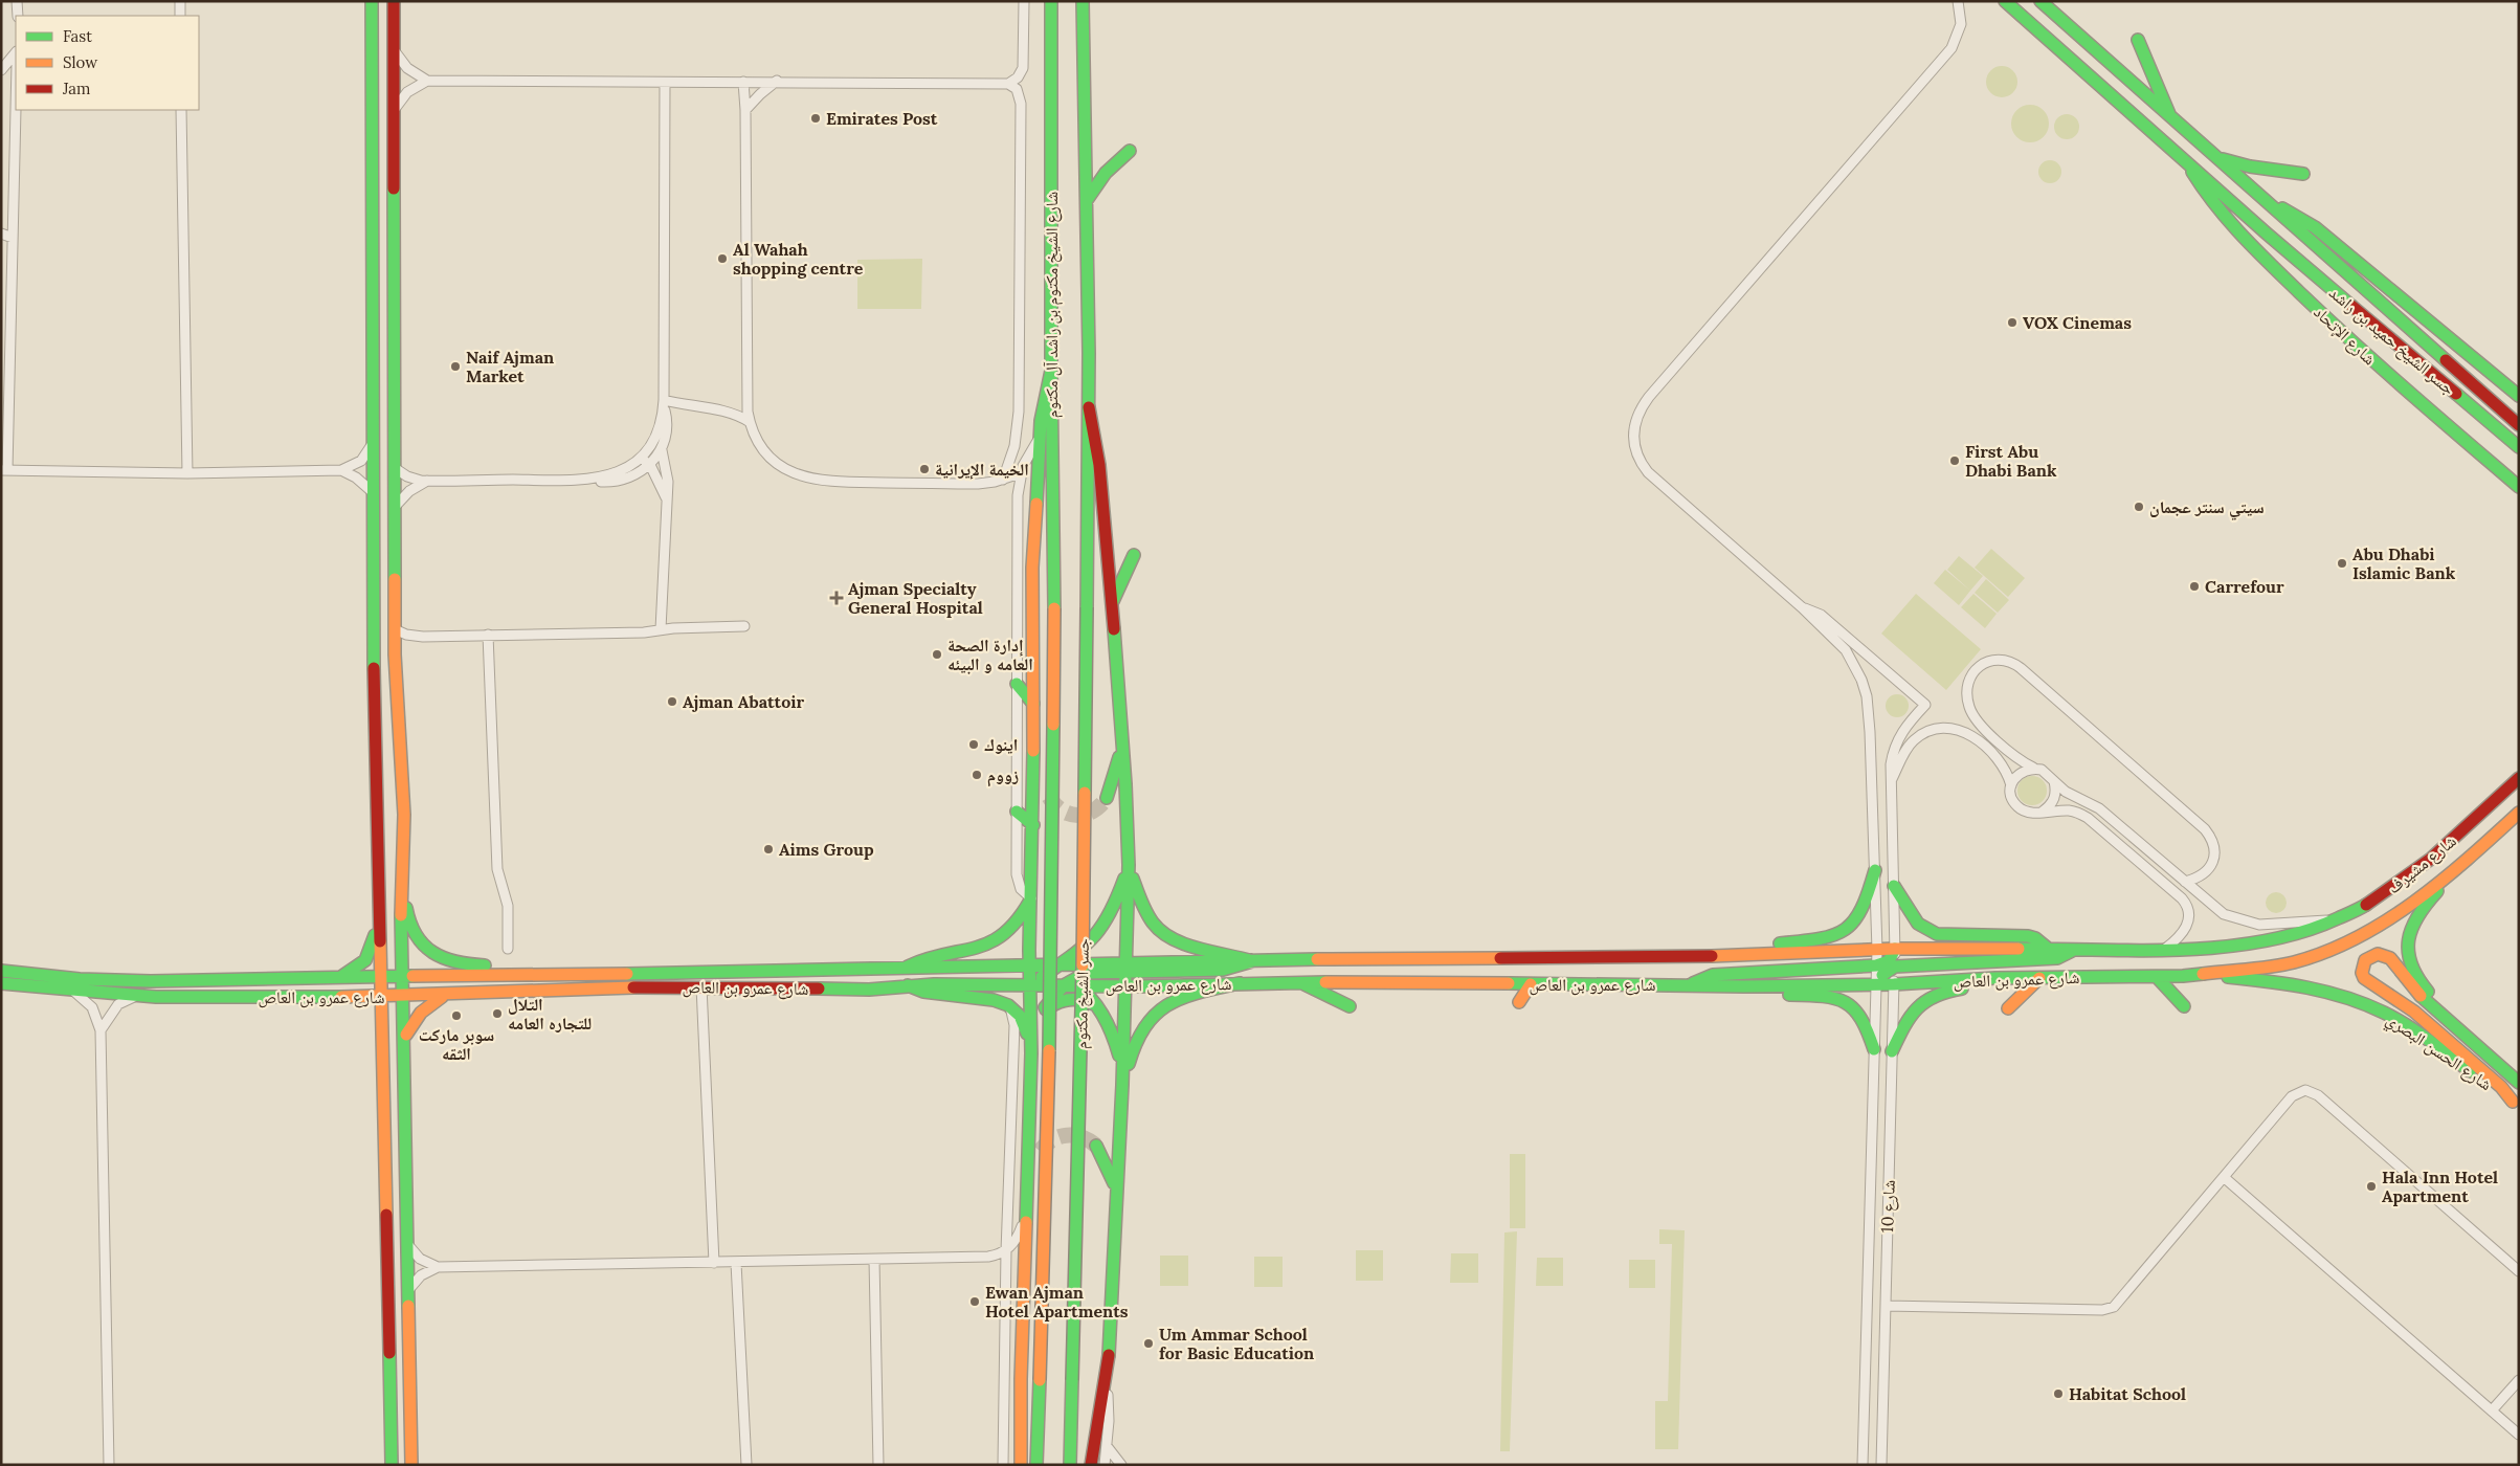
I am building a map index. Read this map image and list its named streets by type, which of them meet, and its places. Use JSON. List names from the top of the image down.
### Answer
{
  "streets": {
    "main road": [
      "شارع الشيخ مكتوم بن راشد آل مكتوم",
      "شارع الإتحاد",
      "جسر الشيخ حميد بن راشد",
      "شارع مشيرف",
      "شارع عمرو بن العاص",
      "جسر الشيخ مكتوم",
      "شارع الحسن البصري"
    ],
    "street": ["شارع 10"]
  },
  "crossings": [
    ["شارع الشيخ مكتوم بن راشد آل مكتوم", "جسر الشيخ مكتوم"],
    ["شارع الإتحاد", "جسر الشيخ حميد بن راشد"],
    ["شارع مشيرف", "شارع عمرو بن العاص"],
    ["شارع مشيرف", "شارع الحسن البصري"],
    ["شارع عمرو بن العاص", "شارع الحسن البصري"],
    ["شارع عمرو بن العاص", "شارع 10"]
  ],
  "places": {
    "other": [
      "Emirates Post",
      "Al Wahah shopping centre",
      "VOX Cinemas",
      "Naif Ajman Market",
      "First Abu Dhabi Bank",
      "الخيمة الإيرانية",
      "سيتي سنتر عجمان",
      "Abu Dhabi Islamic Bank",
      "Carrefour",
      "إدارة الصحة العامه و البيئه",
      "Ajman Abattoir",
      "اينوك",
      "زووم",
      "Aims Group",
      "التلال للتجاره العامه",
      "سوبر ماركت الثقه",
      "Hala Inn Hotel Apartment",
      "Ewan Ajman Hotel Apartments",
      "Um Ammar School for Basic Education",
      "Habitat School"
    ],
    "health": ["Ajman Specialty General Hospital"]
  },
  "legend": ["Fast", "Slow", "Jam"]
}
